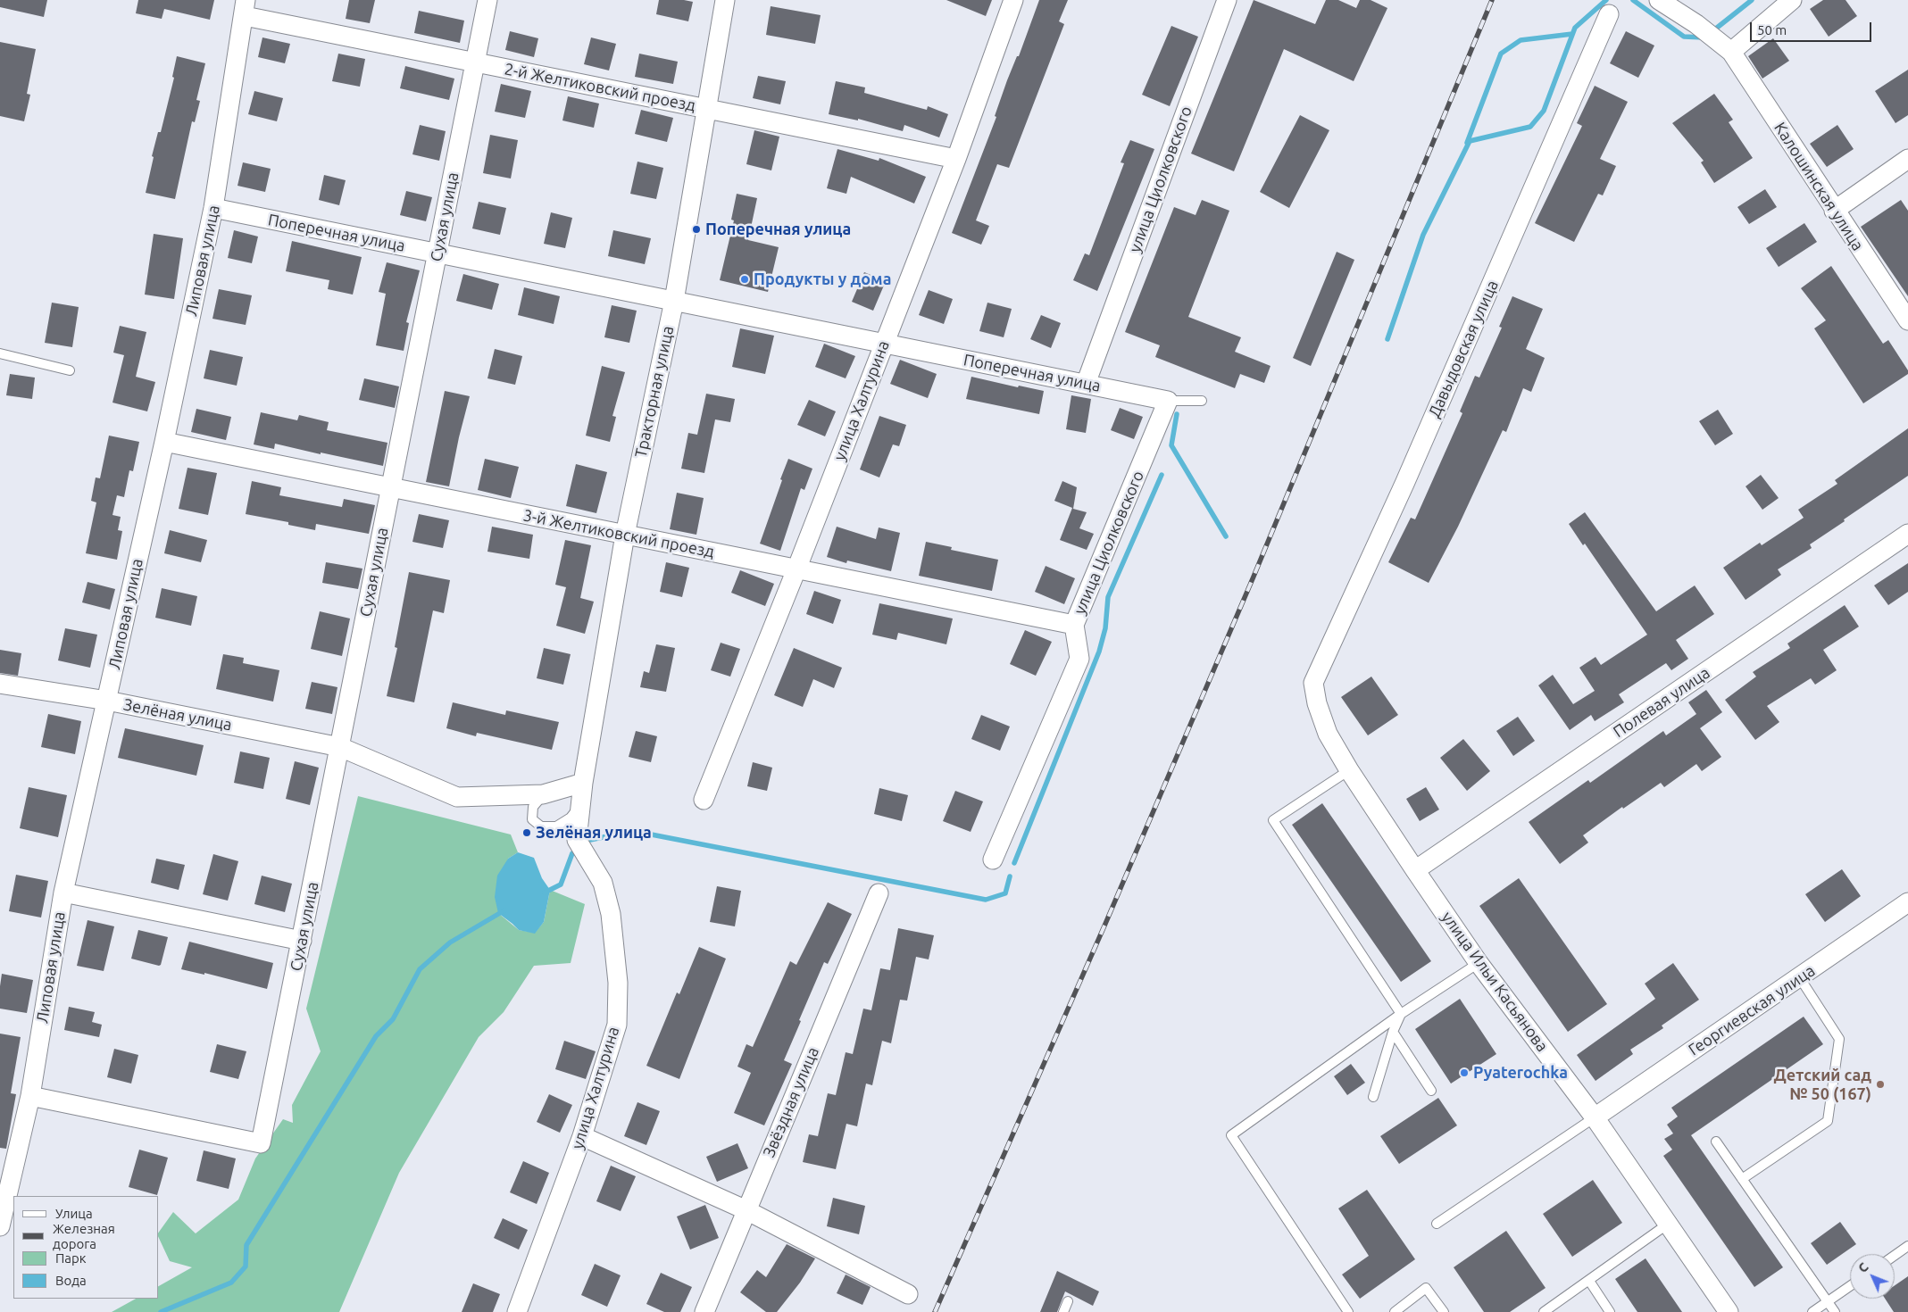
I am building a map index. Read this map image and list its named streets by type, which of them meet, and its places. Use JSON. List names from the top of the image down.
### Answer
{
  "streets": {
    "street": [
      "2-й Желтиковский проезд",
      "улица Циолковского",
      "Калошинская улица",
      "Сухая улица",
      "Поперечная улица",
      "Липовая улица",
      "Давыдовская улица",
      "Тракторная улица",
      "улица Халтурина",
      "3-й Желтиковский проезд",
      "Полевая улица",
      "Зелёная улица",
      "улица Ильи Касьянова",
      "Георгиевская улица",
      "Звёздная улица"
    ]
  },
  "crossings": [
    ["2-й Желтиковский проезд", "Сухая улица"],
    ["2-й Желтиковский проезд", "Липовая улица"],
    ["2-й Желтиковский проезд", "Тракторная улица"],
    ["2-й Желтиковский проезд", "улица Халтурина"],
    ["улица Циолковского", "Поперечная улица"],
    ["улица Циолковского", "3-й Желтиковский проезд"],
    ["Сухая улица", "Поперечная улица"],
    ["Сухая улица", "Липовая улица"],
    ["Сухая улица", "3-й Желтиковский проезд"],
    ["Сухая улица", "Зелёная улица"],
    ["Поперечная улица", "Липовая улица"],
    ["Поперечная улица", "Тракторная улица"],
    ["Поперечная улица", "улица Халтурина"],
    ["Липовая улица", "3-й Желтиковский проезд"],
    ["Липовая улица", "Зелёная улица"],
    ["Давыдовская улица", "улица Ильи Касьянова"],
    ["Тракторная улица", "улица Халтурина"],
    ["Тракторная улица", "3-й Желтиковский проезд"],
    ["Тракторная улица", "Зелёная улица"],
    ["улица Халтурина", "3-й Желтиковский проезд"],
    ["улица Халтурина", "Зелёная улица"],
    ["Полевая улица", "улица Ильи Касьянова"],
    ["улица Ильи Касьянова", "Георгиевская улица"]
  ],
  "places": [
    "Поперечная улица",
    "Продукты у дома",
    "Зелёная улица",
    "Pyaterochka",
    "Детский сад № 50 (167)"
  ],
  "legend": [
    "Улица",
    "Железная дорога",
    "Парк",
    "Вода"
  ],
  "scale_bar": "50 m",
  "north": "top left"
}
